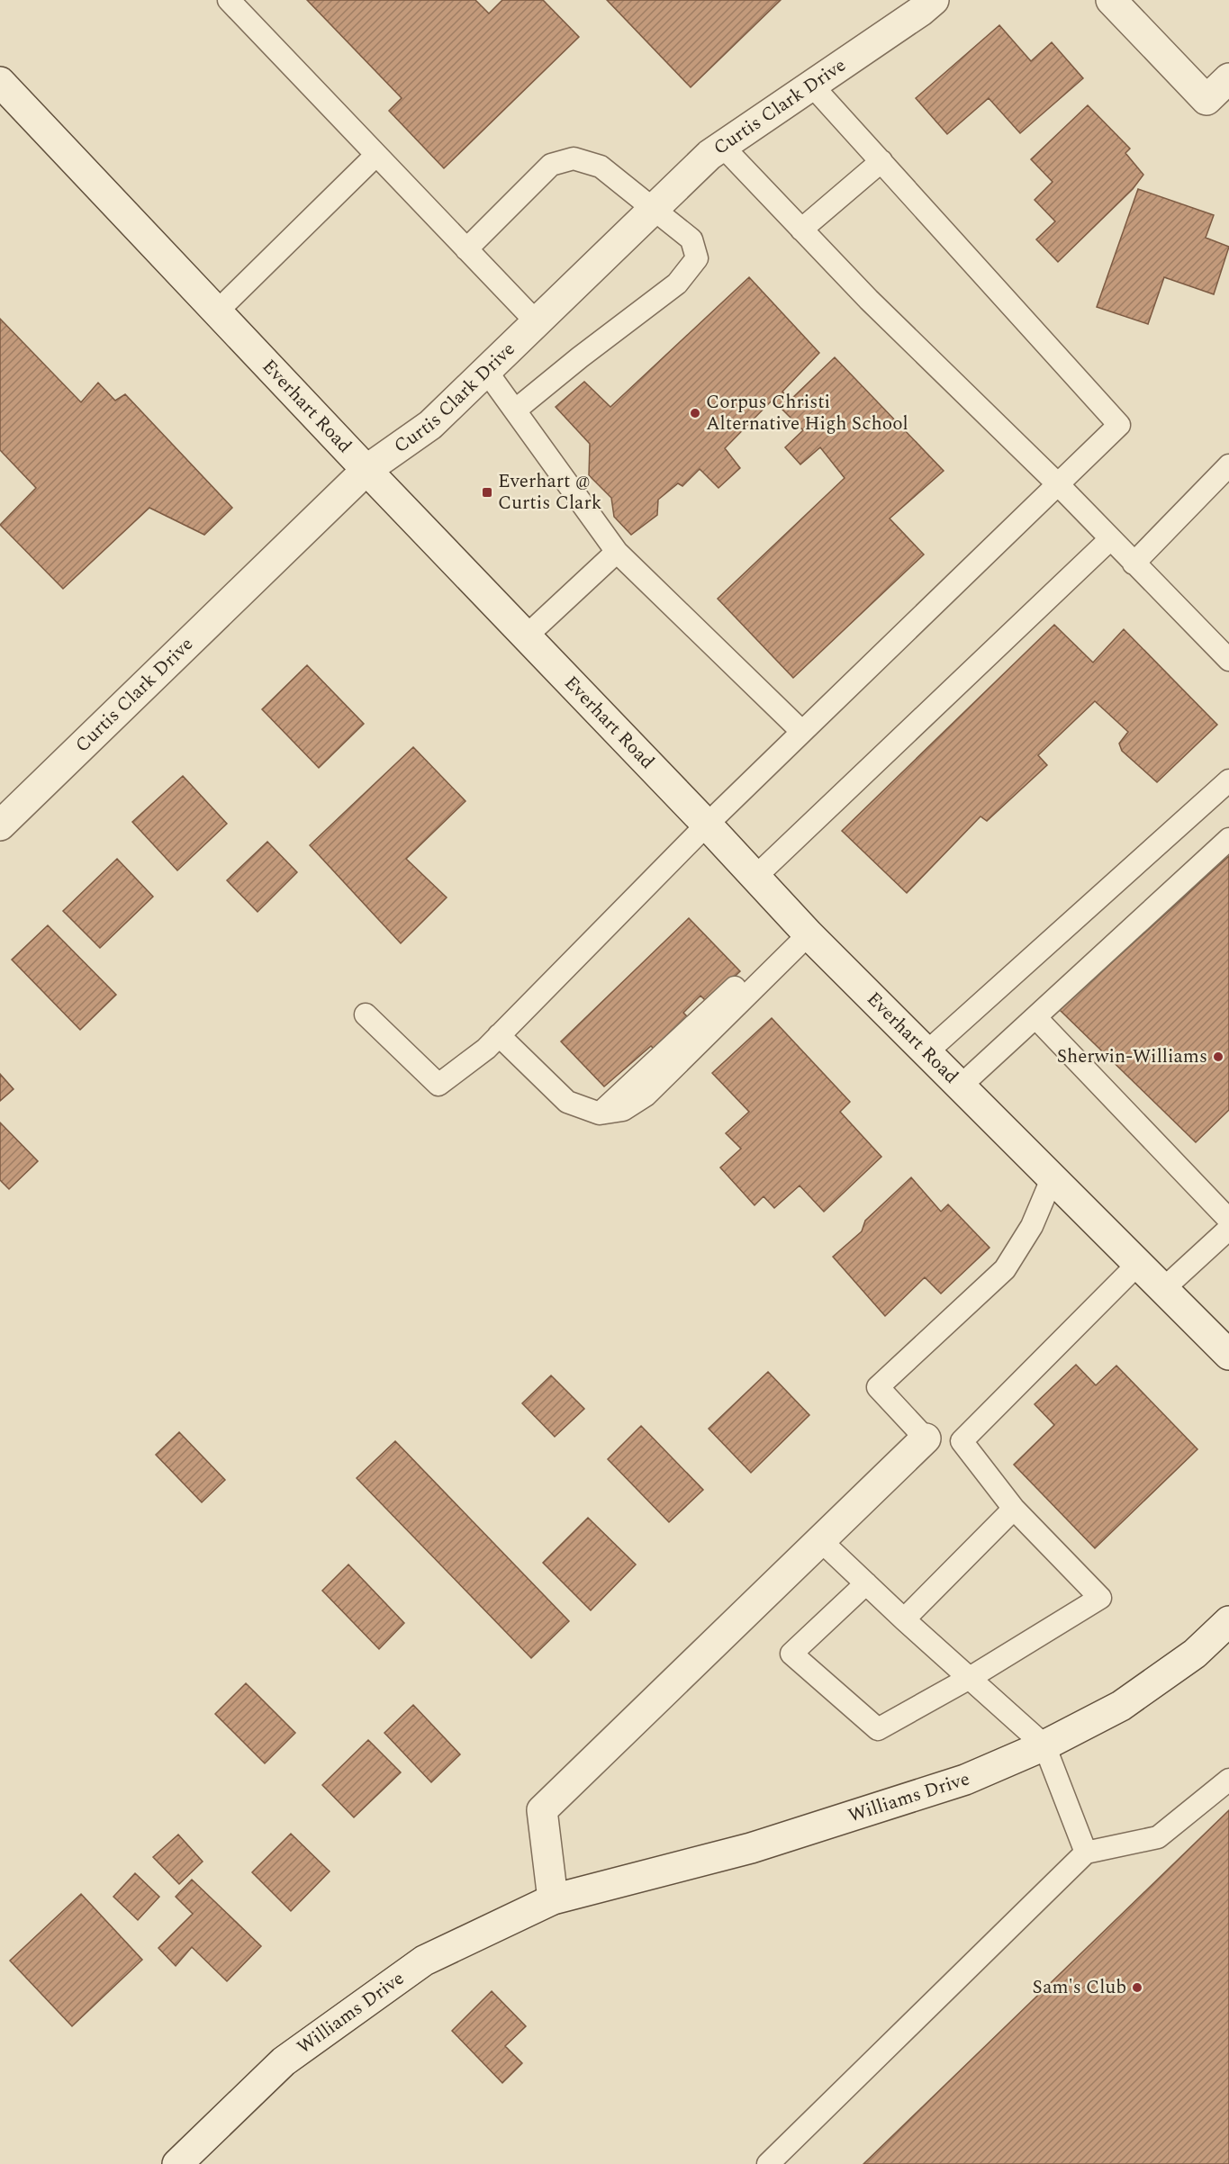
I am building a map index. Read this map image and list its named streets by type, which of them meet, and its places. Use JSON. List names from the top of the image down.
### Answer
{
  "streets": {
    "street": ["Curtis Clark Drive", "Everhart Road", "Williams Drive"]
  },
  "crossings": [
    ["Curtis Clark Drive", "Everhart Road"]
  ],
  "places": {
    "other": ["Corpus Christi Alternative High School", "Sherwin-Williams", "Sam's Club"],
    "transit": ["Everhart @ Curtis Clark"]
  }
}
